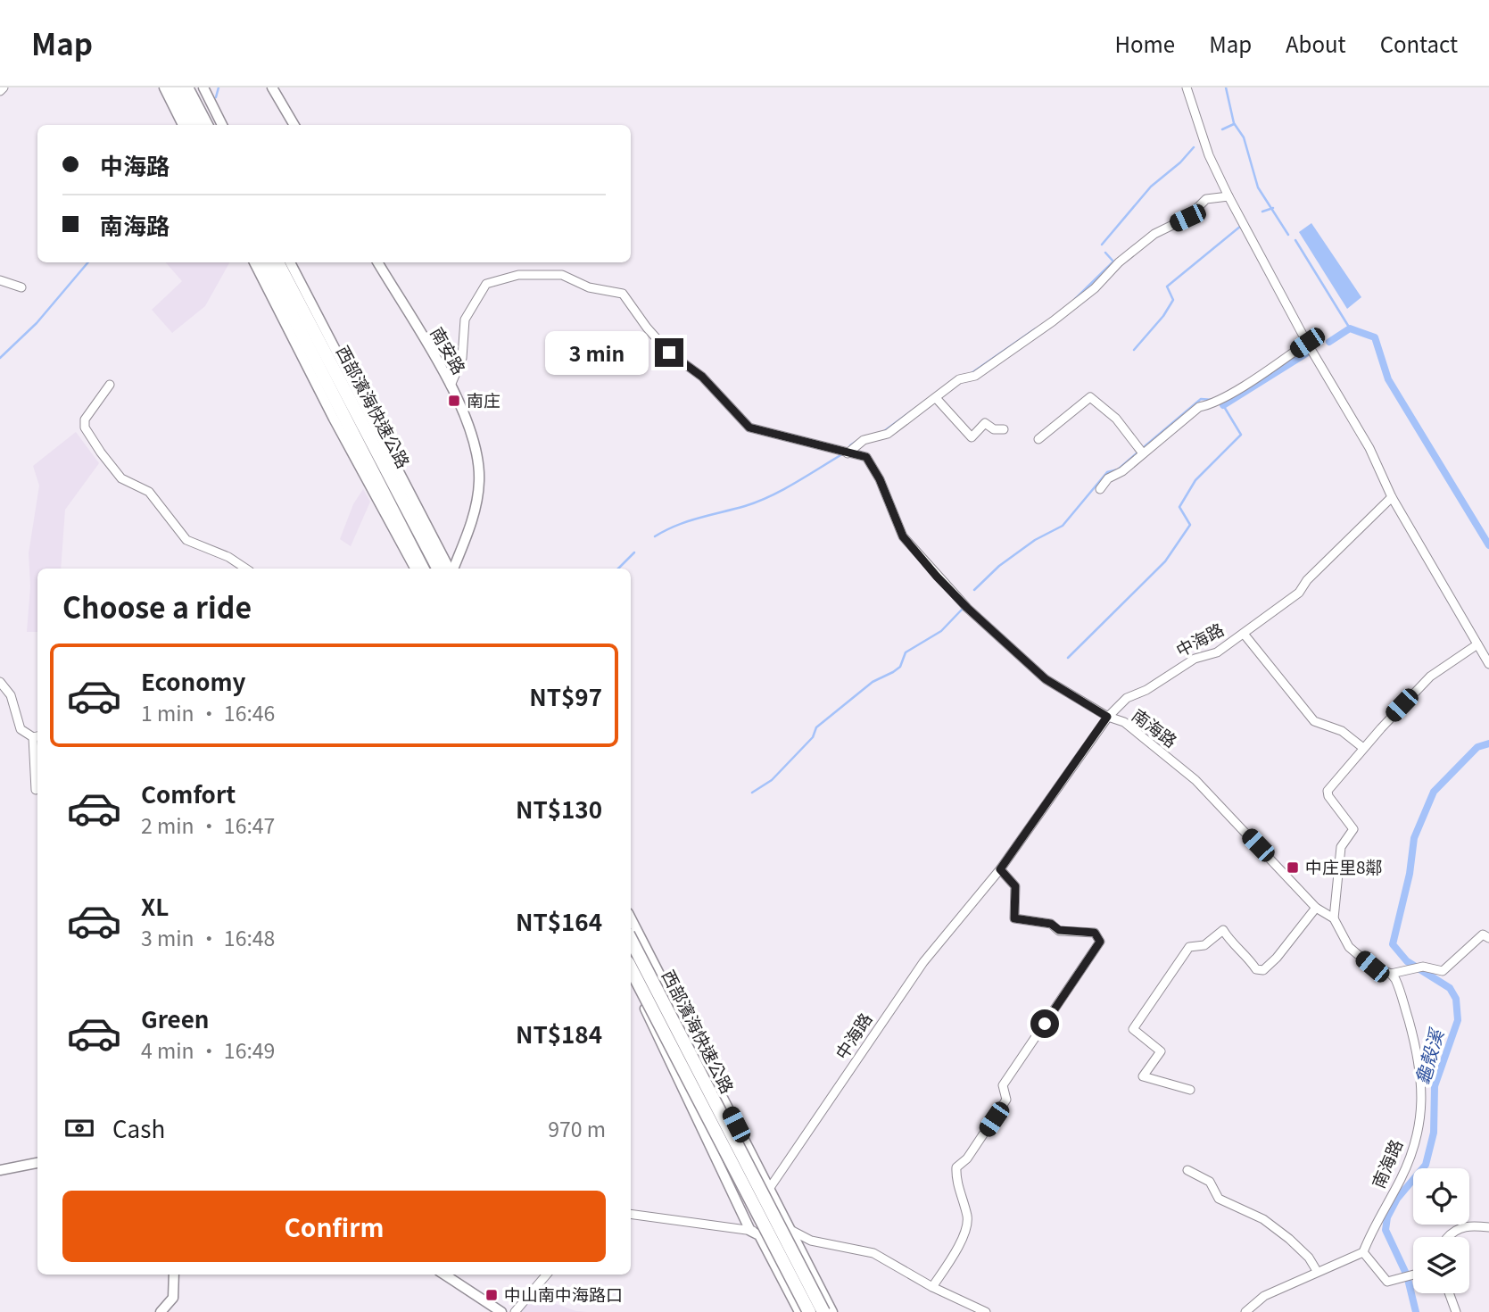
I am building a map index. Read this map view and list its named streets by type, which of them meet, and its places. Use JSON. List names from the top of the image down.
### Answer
{
  "streets": {
    "highway": ["西部濱海快速公路"],
    "street": ["南安路", "中海路", "南海路"]
  },
  "crossings": [
    ["南安路", "南海路"],
    ["中海路", "南海路"]
  ],
  "water": ["龜殼溪"],
  "places": {
    "transit": ["南庄", "中庄里8鄰", "中山南中海路口"]
  },
  "page": {
    "header": "Map",
    "nav": [
      "Home",
      "Map",
      "About",
      "Contact"
    ],
    "banner": ["中海路", "南海路"],
    "bubble": "3 min",
    "heading": "Choose a ride",
    "list": [
      {
        "name": "Economy",
        "note": "1 min · 16:46",
        "value": "NT$97"
      },
      {
        "name": "Comfort",
        "note": "2 min · 16:47",
        "value": "NT$130"
      },
      {
        "name": "XL",
        "note": "3 min · 16:48",
        "value": "NT$164"
      },
      {
        "name": "Green",
        "note": "4 min · 16:49",
        "value": "NT$184"
      }
    ],
    "pay": ["Cash", "970 m"],
    "buttons": "Confirm"
  }
}
